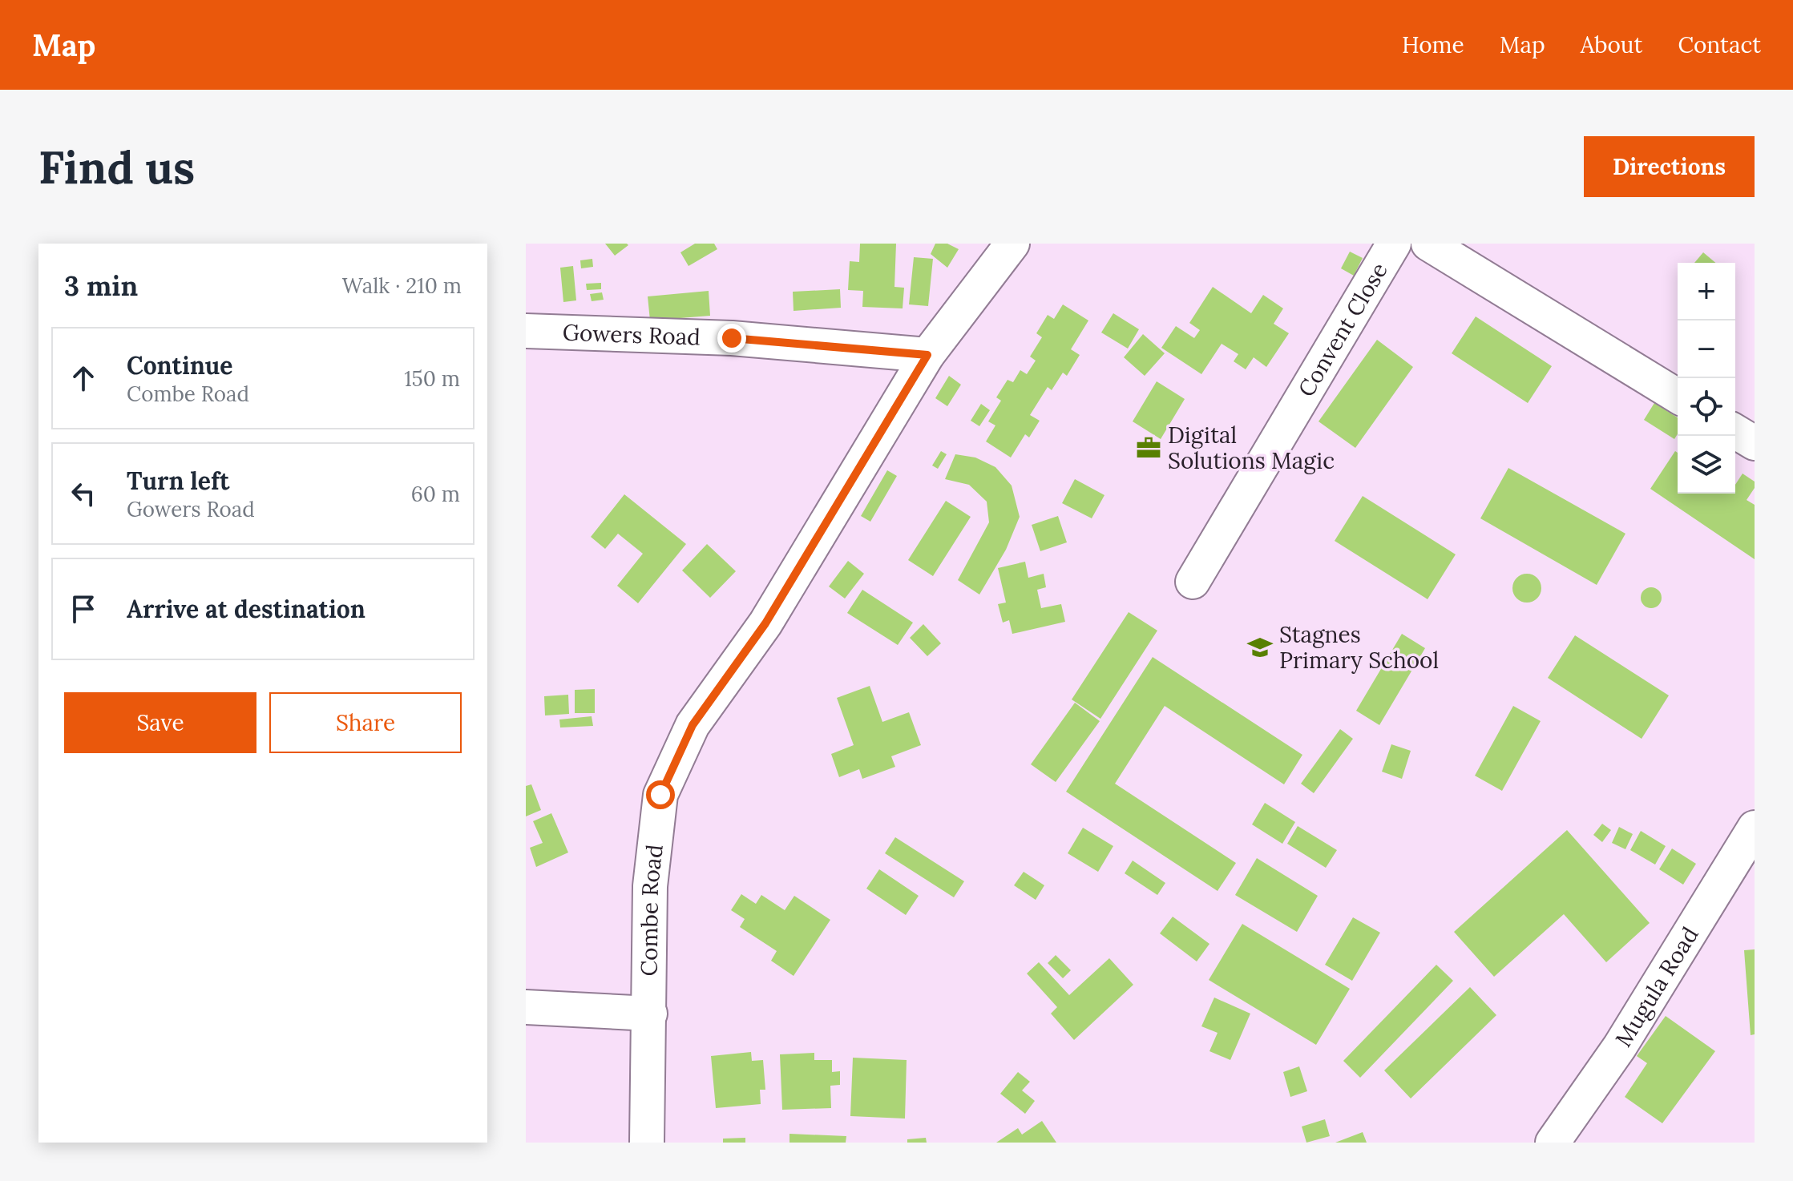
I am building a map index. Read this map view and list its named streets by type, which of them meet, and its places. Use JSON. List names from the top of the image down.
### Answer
{
  "streets": {
    "street": [
      "Convent Close",
      "Gowers Road",
      "Combe Road",
      "Mugula Road"
    ]
  },
  "crossings": [
    ["Gowers Road", "Combe Road"]
  ],
  "places": {
    "office": ["Digital Solutions Magic"],
    "school or university": ["Stagnes Primary School"]
  },
  "page": {
    "header": "Map",
    "nav": [
      "Home",
      "Map",
      "About",
      "Contact"
    ],
    "buttons": [
      "Directions",
      ["Save", "Share"]
    ],
    "title": "Find us",
    "heading": ["3 min", "Walk · 210 m"],
    "map_buttons": ["+", "−"],
    "list": [
      ["Continue", "Combe Road", "150 m"],
      ["Turn left", "Gowers Road", "60 m"],
      "Arrive at destination"
    ]
  }
}
